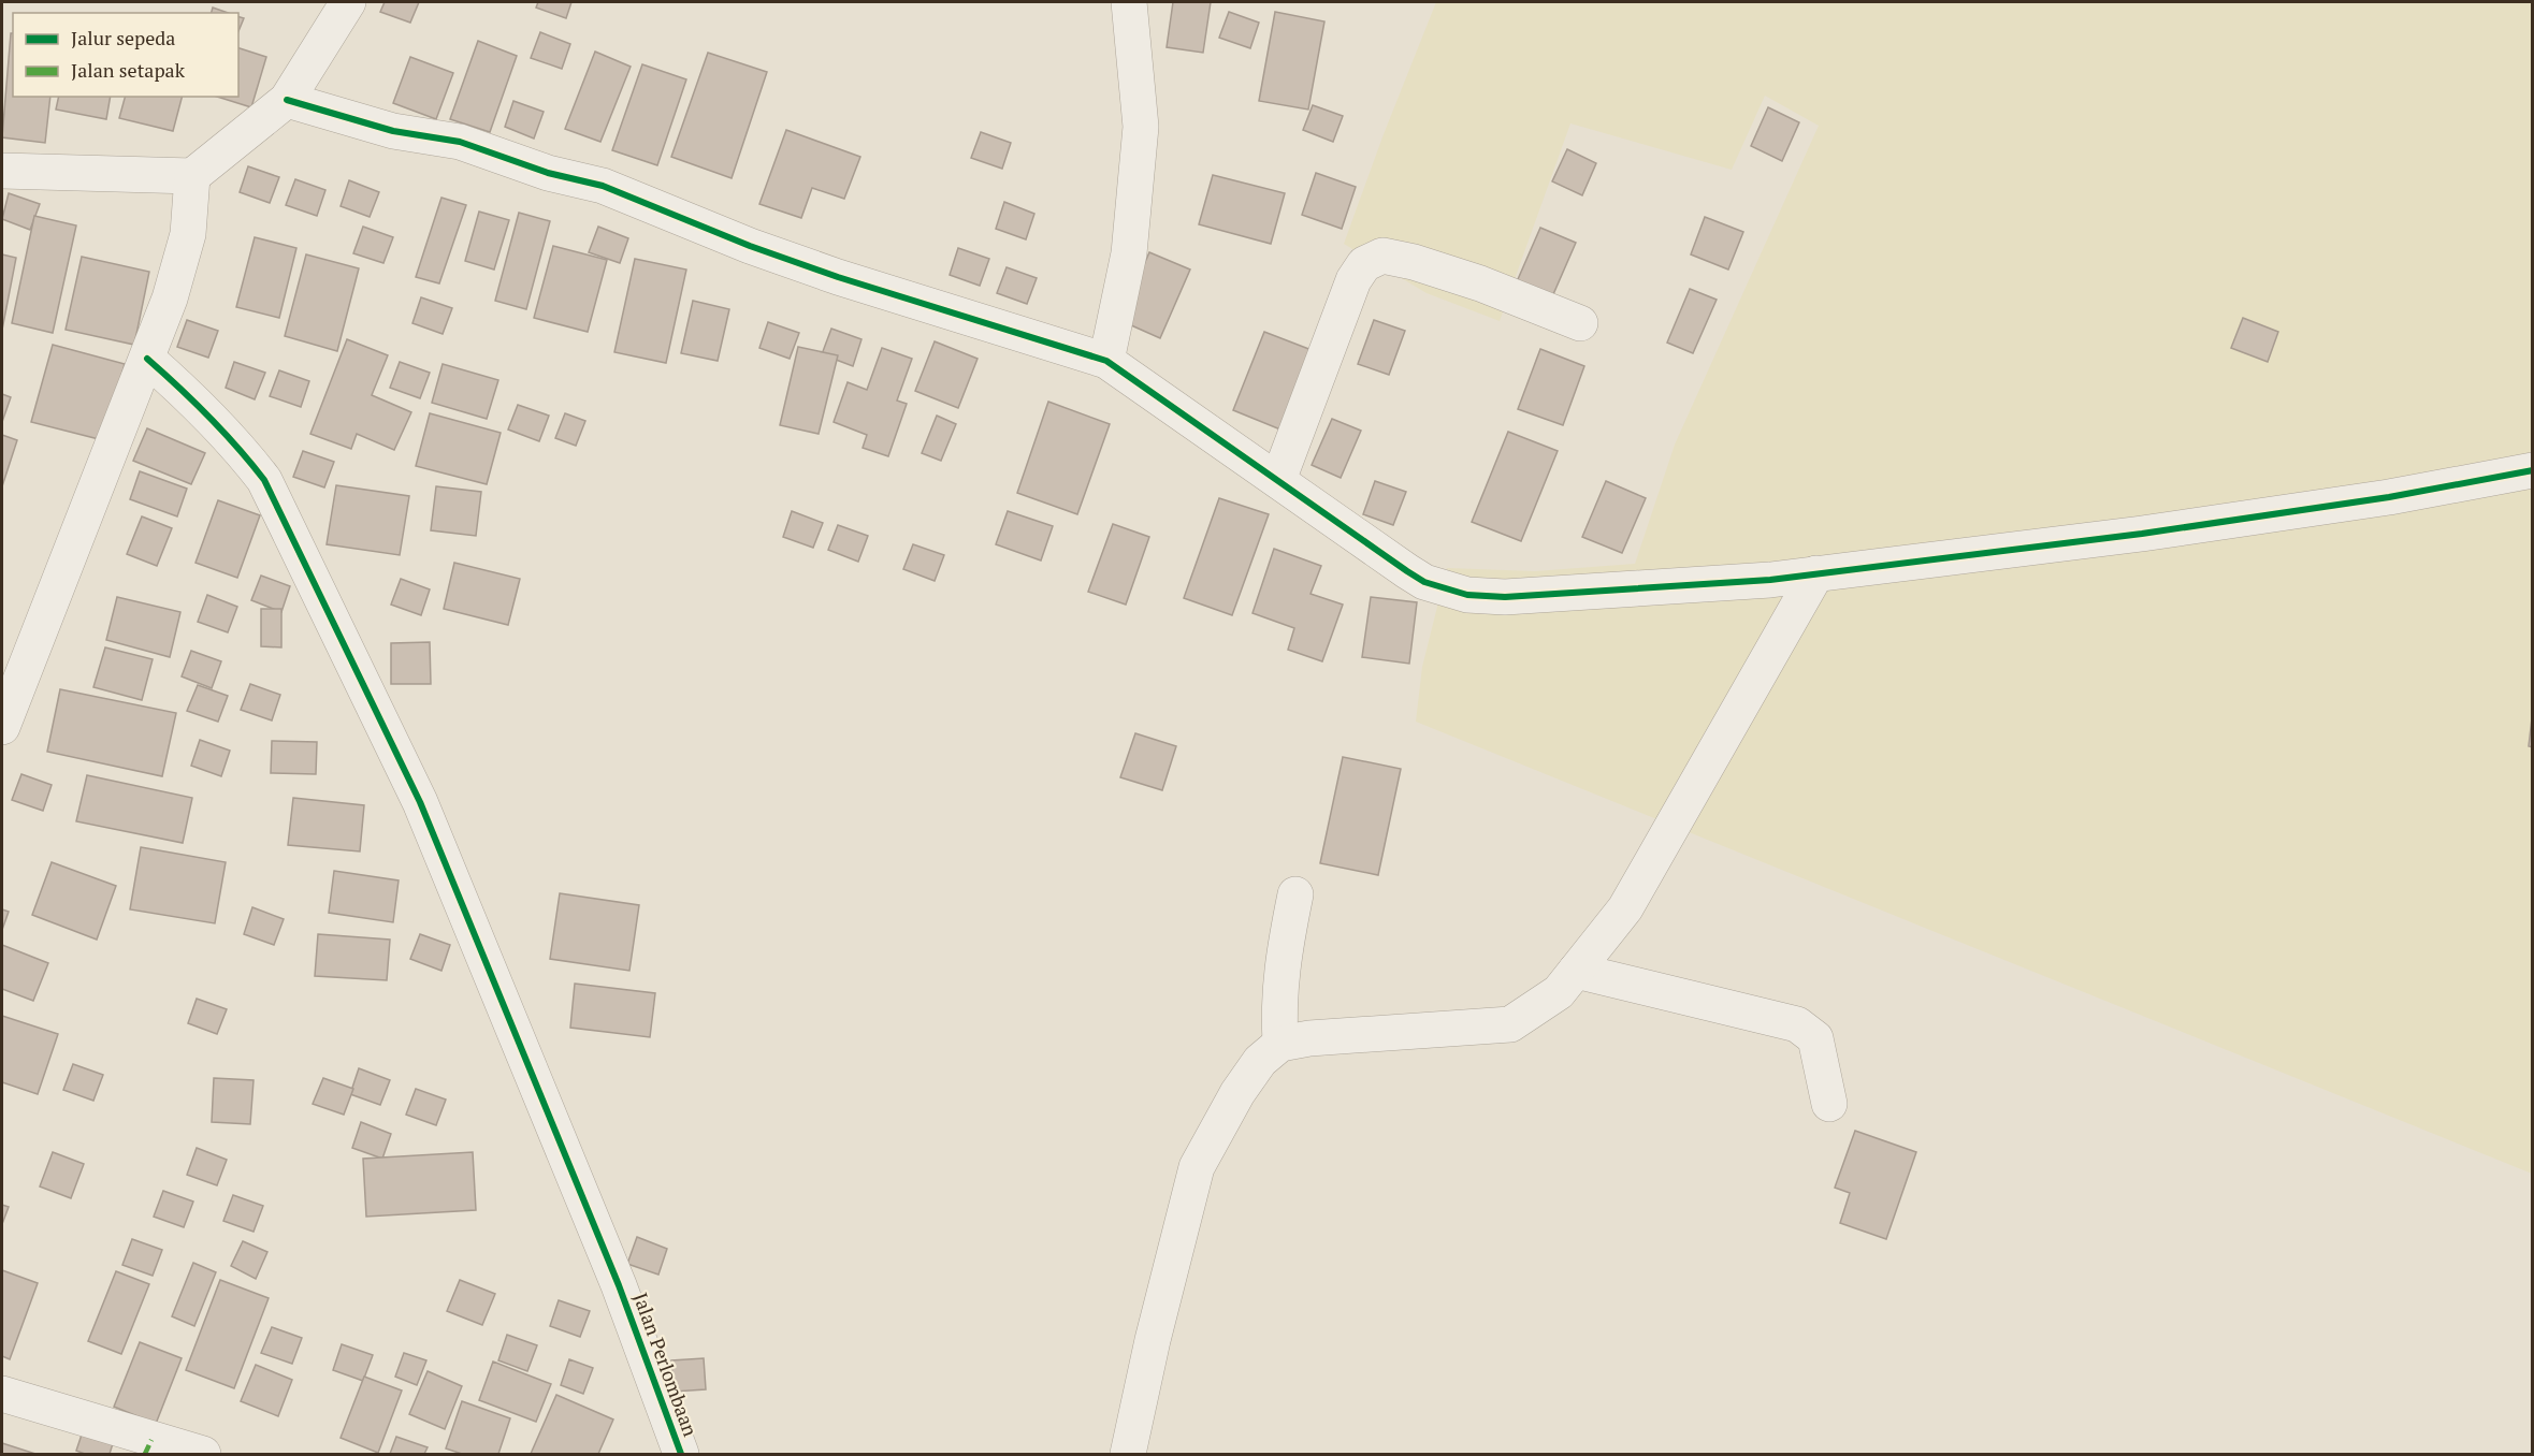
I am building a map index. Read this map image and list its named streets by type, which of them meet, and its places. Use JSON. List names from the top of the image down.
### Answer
{
  "streets": {
    "street": ["Jalan Perlombaan"]
  },
  "legend": ["Jalur sepeda", "Jalan setapak"]
}
